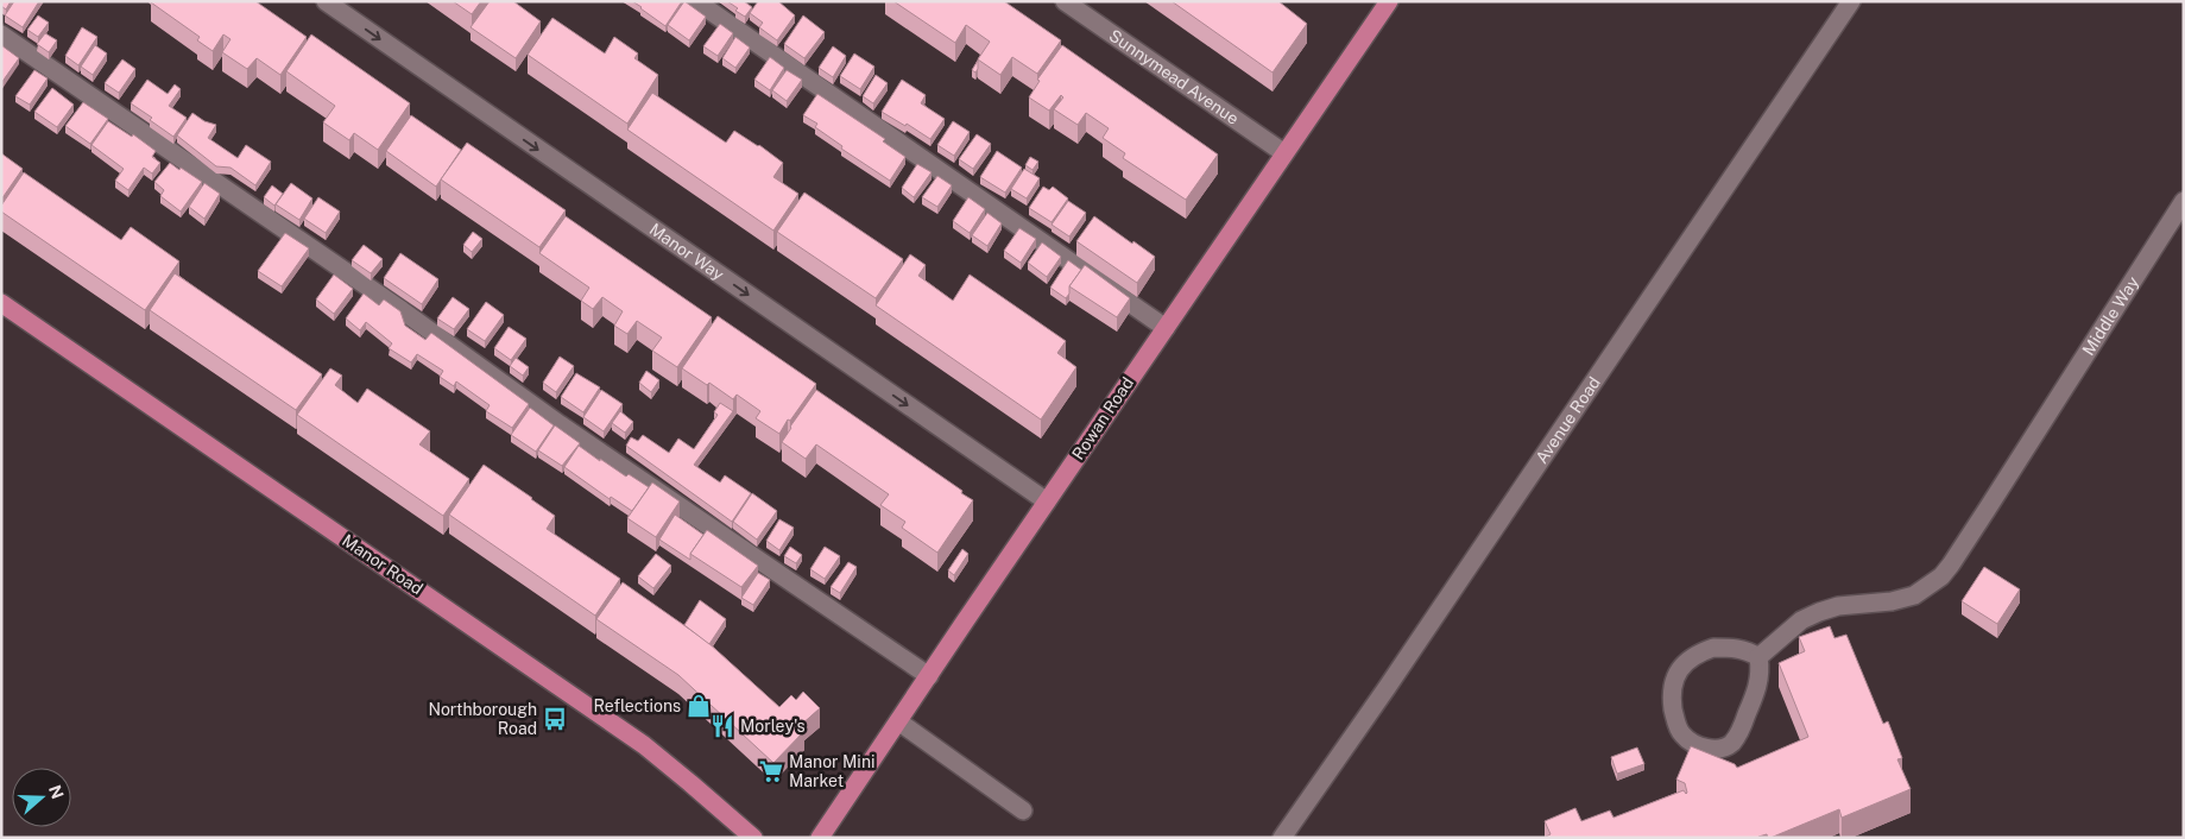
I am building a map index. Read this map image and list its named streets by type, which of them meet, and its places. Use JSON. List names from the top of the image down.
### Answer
{
  "streets": {
    "main road": ["Rowan Road", "Manor Road"],
    "street": [
      "Sunnymead Avenue",
      "Manor Way",
      "Middle Way",
      "Avenue Road"
    ]
  },
  "crossings": [
    ["Sunnymead Avenue", "Rowan Road"],
    ["Manor Way", "Rowan Road"]
  ],
  "one_way": ["Manor Way"],
  "places": {
    "shop": ["Reflections"],
    "bus stop": ["Northborough Road"],
    "restaurant": ["Morley's"],
    "supermarket": ["Manor Mini Market"]
  },
  "north": "right"
}
